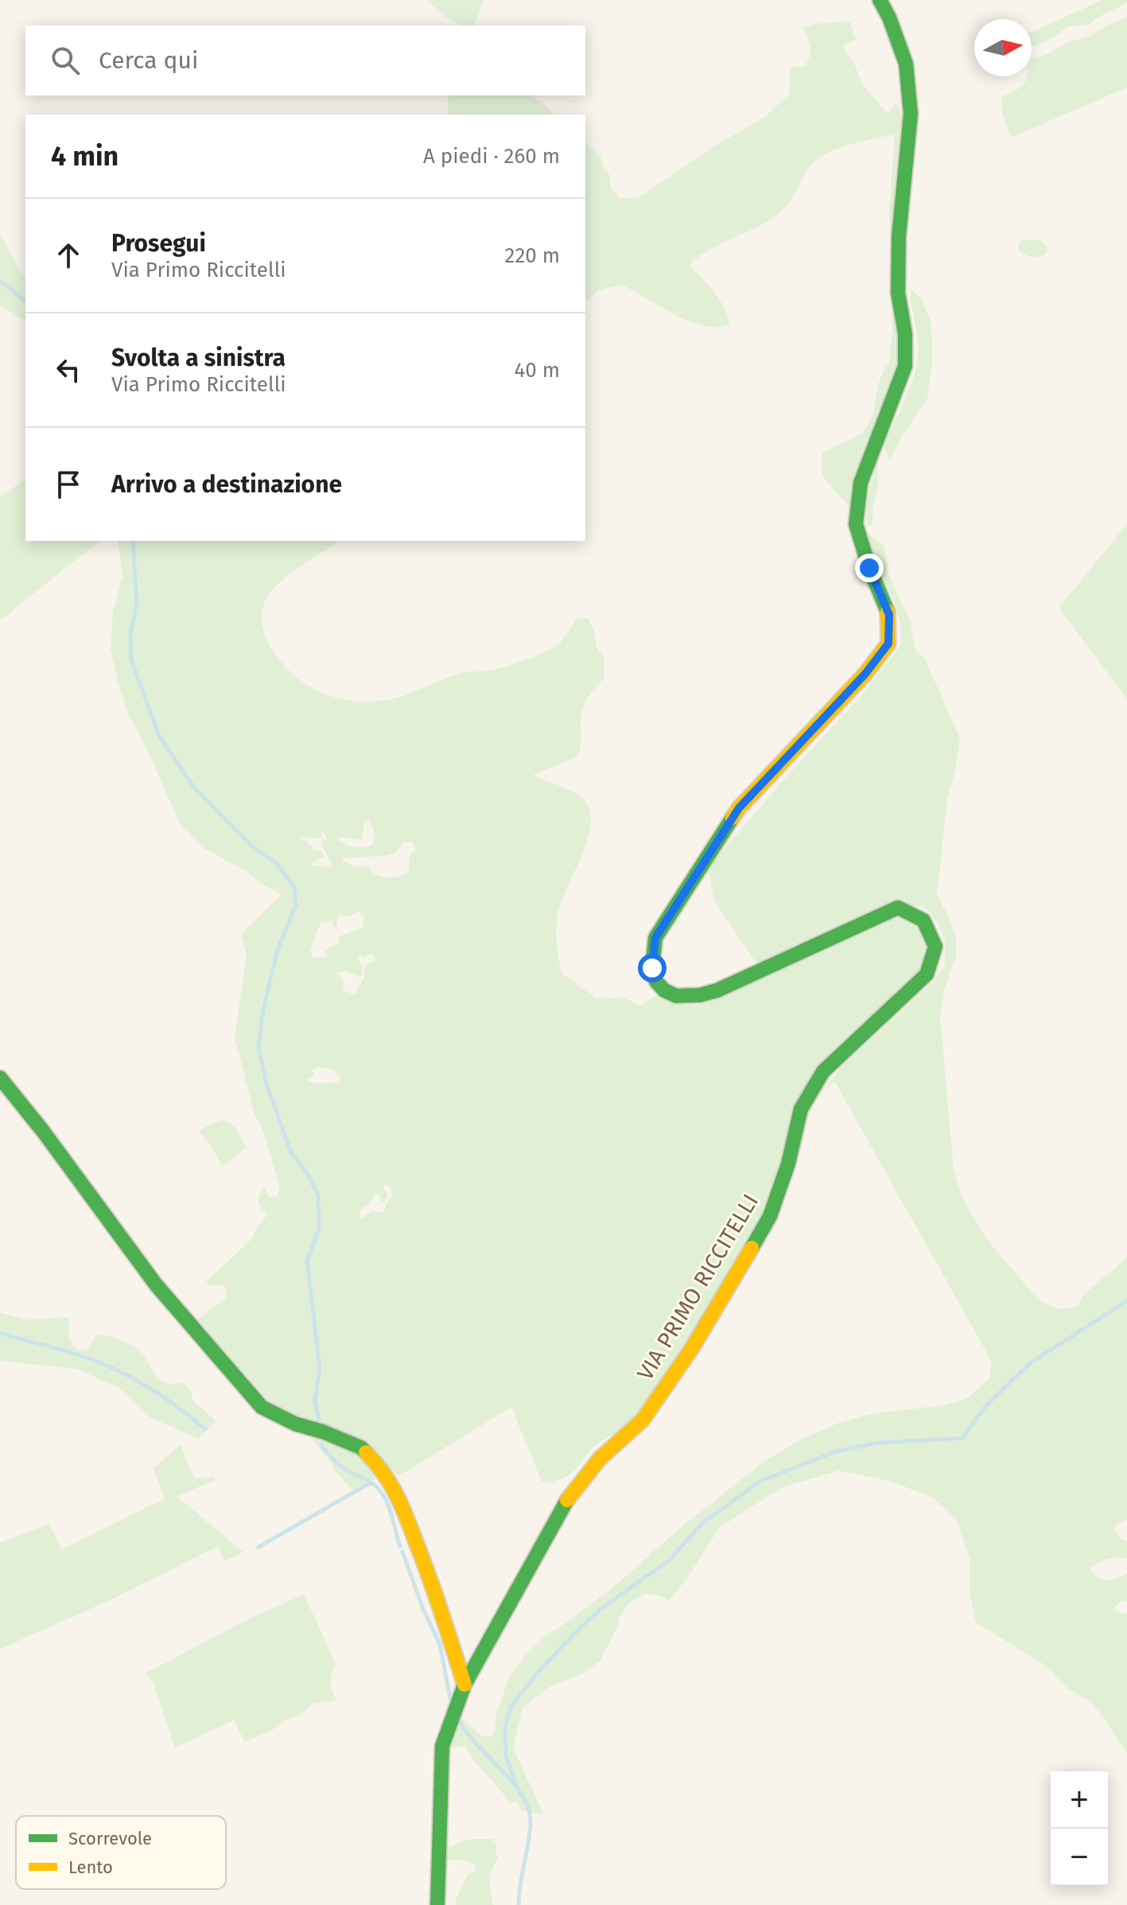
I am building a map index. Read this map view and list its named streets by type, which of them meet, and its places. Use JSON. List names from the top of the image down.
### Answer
{
  "streets": {
    "street": ["VIA PRIMO RICCITELLI"]
  },
  "legend": ["Scorrevole", "Lento"],
  "north": "right",
  "page": {
    "search": "Cerca qui",
    "heading": ["4 min", "A piedi · 260 m"],
    "list": [
      ["Prosegui", "Via Primo Riccitelli", "220 m"],
      ["Svolta a sinistra", "Via Primo Riccitelli", "40 m"],
      "Arrivo a destinazione"
    ],
    "map_buttons": ["+", "−"]
  }
}
